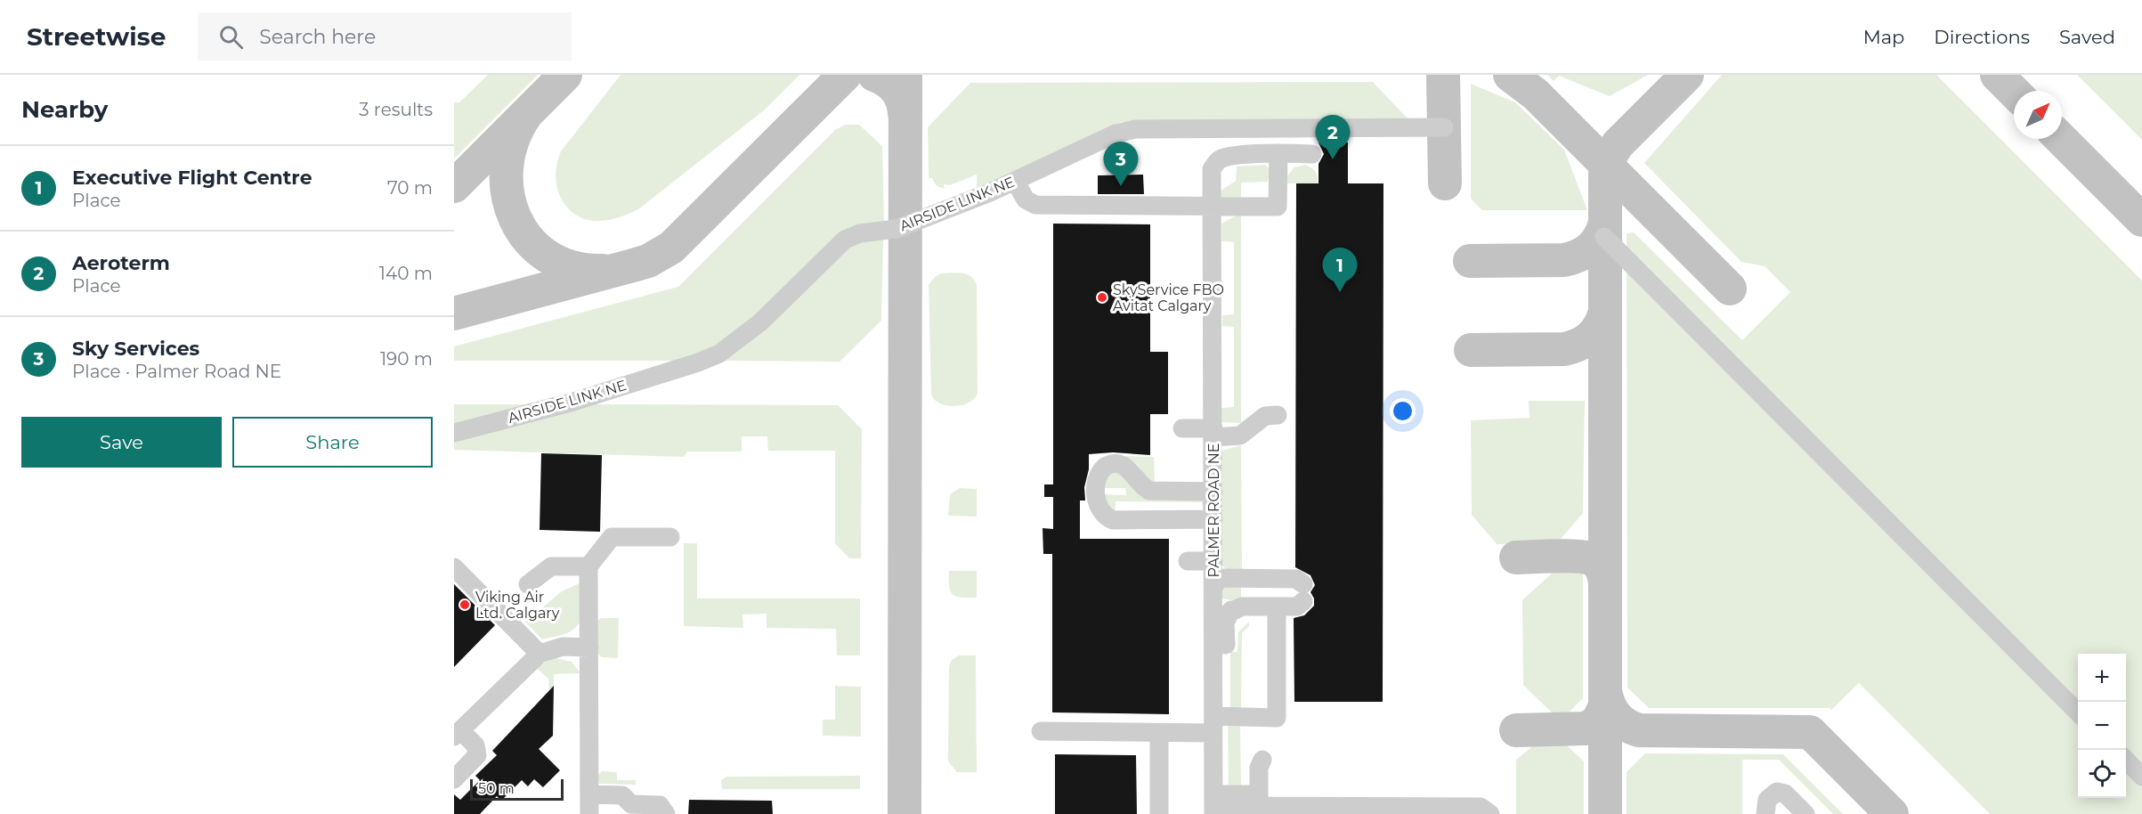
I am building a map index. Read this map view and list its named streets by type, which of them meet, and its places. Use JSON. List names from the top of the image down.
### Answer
{
  "streets": {
    "street": ["AIRSIDE LINK NE", "PALMER ROAD NE"]
  },
  "places": ["SkyService FBO Avitat Calgary", "Viking Air Ltd. Calgary"],
  "scale_bar": "50 m",
  "north": "top right",
  "page": {
    "header": "Streetwise",
    "search": "Search here",
    "nav": ["Map", "Directions", "Saved"],
    "heading": ["Nearby", "3 results"],
    "pins": ["2", "3", "1"],
    "list": [
      {
        "mark": "1",
        "name": "Executive Flight Centre",
        "note": "Place",
        "value": "70 m"
      },
      {
        "mark": "2",
        "name": "Aeroterm",
        "note": "Place",
        "value": "140 m"
      },
      {
        "mark": "3",
        "name": "Sky Services",
        "note": "Place · Palmer Road NE",
        "value": "190 m"
      }
    ],
    "buttons": ["Save", "Share"],
    "map_buttons": ["+", "−"],
    "scale": "50 m"
  }
}
